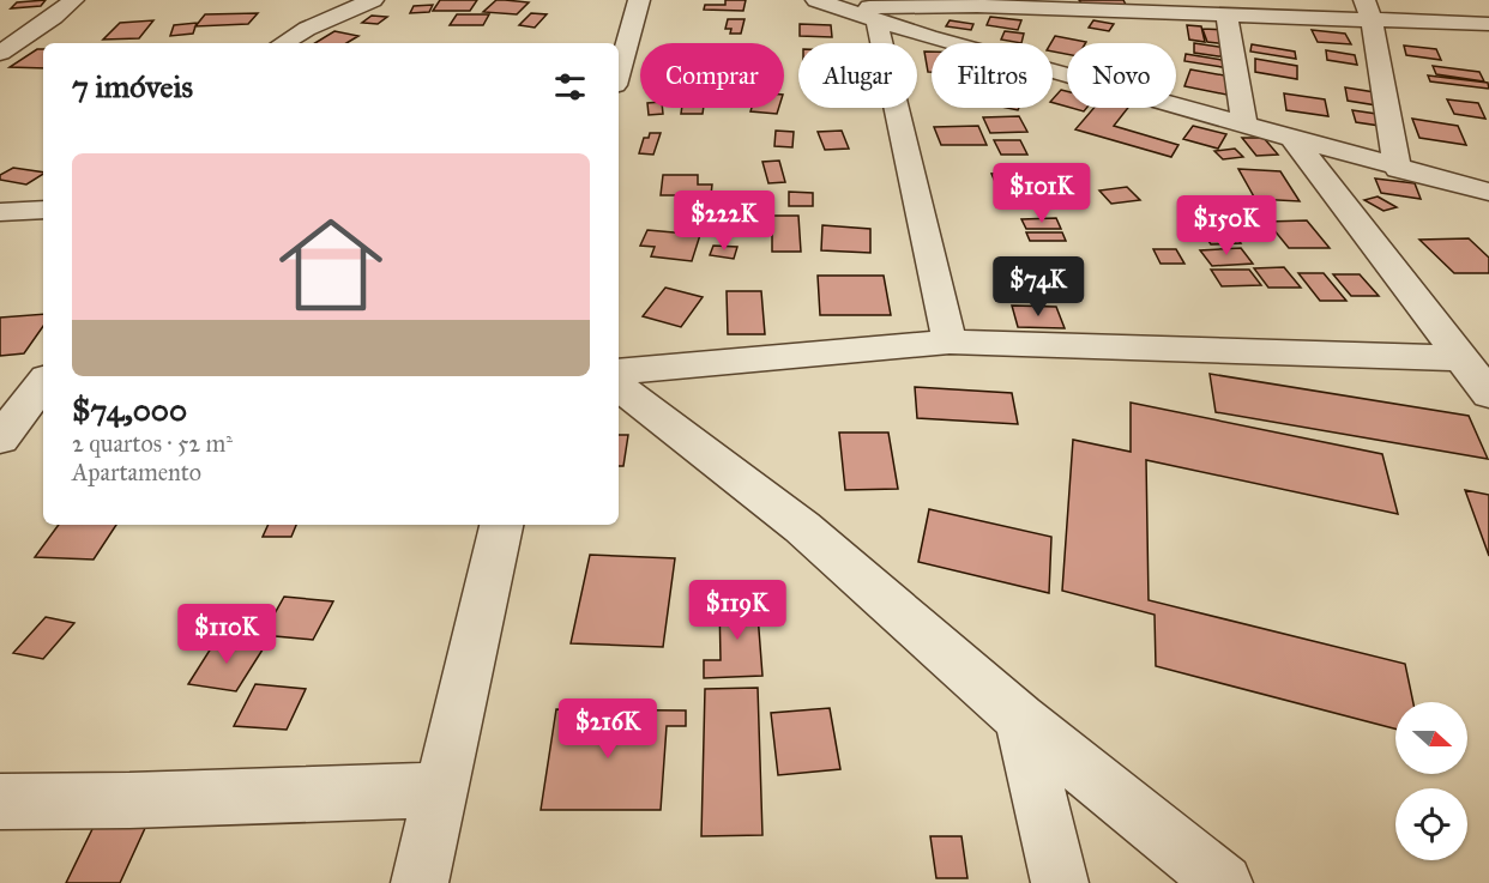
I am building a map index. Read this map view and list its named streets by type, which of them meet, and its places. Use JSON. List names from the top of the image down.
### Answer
{
  "north": "right",
  "page": {
    "chip": [
      "Comprar",
      "Alugar",
      "Filtros",
      "Novo"
    ],
    "heading": "7 imóveis",
    "list": [
      {
        "name": "$74,000",
        "note": "2 quartos · 52 m² · Apartamento"
      }
    ],
    "price": [
      "$101K",
      "$222K",
      "$150K",
      "$74K",
      "$119K",
      "$110K",
      "$216K"
    ]
  }
}
